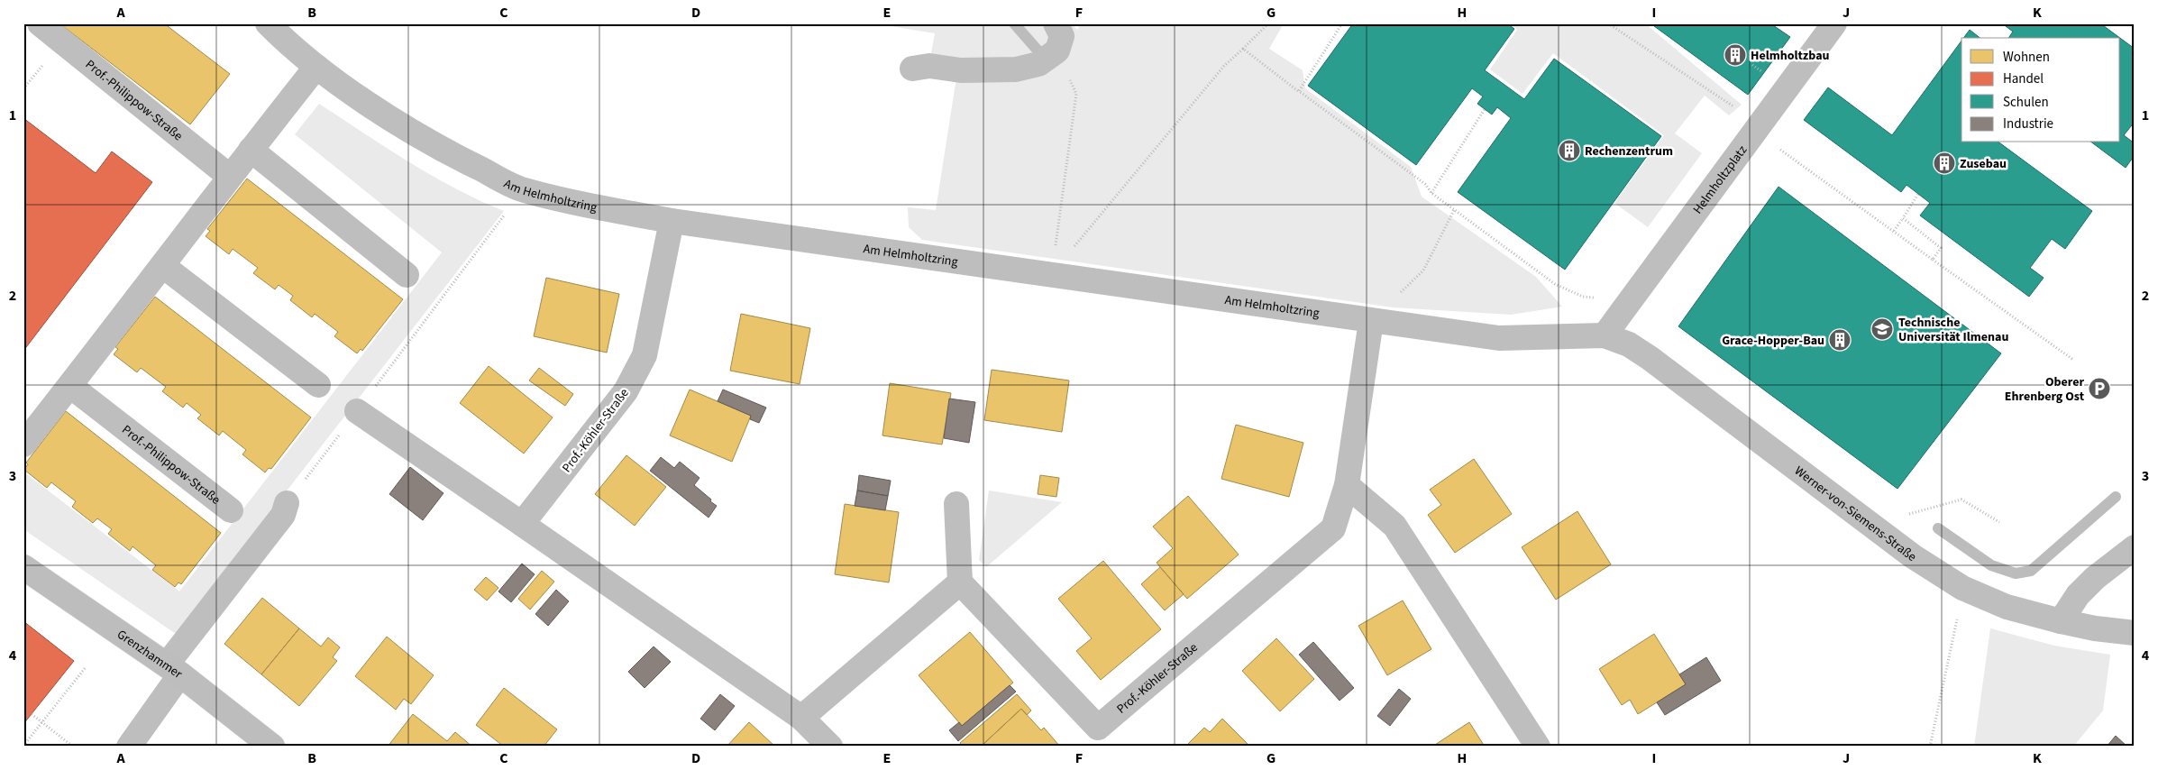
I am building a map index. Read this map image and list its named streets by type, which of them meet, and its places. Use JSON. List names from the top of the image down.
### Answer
{
  "streets": {
    "main road": ["Grenzhammer"],
    "street": [
      "Prof.-Philippow-Straße",
      "Helmholtzplatz",
      "Am Helmholtzring",
      "Prof.-Köhler-Straße",
      "Werner-von-Siemens-Straße"
    ]
  },
  "crossings": [
    ["Helmholtzplatz", "Am Helmholtzring"],
    ["Helmholtzplatz", "Werner-von-Siemens-Straße"],
    ["Am Helmholtzring", "Prof.-Köhler-Straße"],
    ["Am Helmholtzring", "Werner-von-Siemens-Straße"]
  ],
  "places": {
    "building": [
      "Helmholtzbau",
      "Rechenzentrum",
      "Zusebau",
      "Grace-Hopper-Bau"
    ],
    "school or university": ["Technische Universität Ilmenau"],
    "parking": ["Oberer Ehrenberg Ost"]
  },
  "legend": [
    "Wohnen",
    "Handel",
    "Schulen",
    "Industrie"
  ],
  "grid": {
    "columns": [
      "A",
      "B",
      "C",
      "D",
      "E",
      "F",
      "G",
      "H",
      "I",
      "J",
      "K"
    ],
    "rows": [
      "1",
      "2",
      "3",
      "4"
    ]
  }
}
